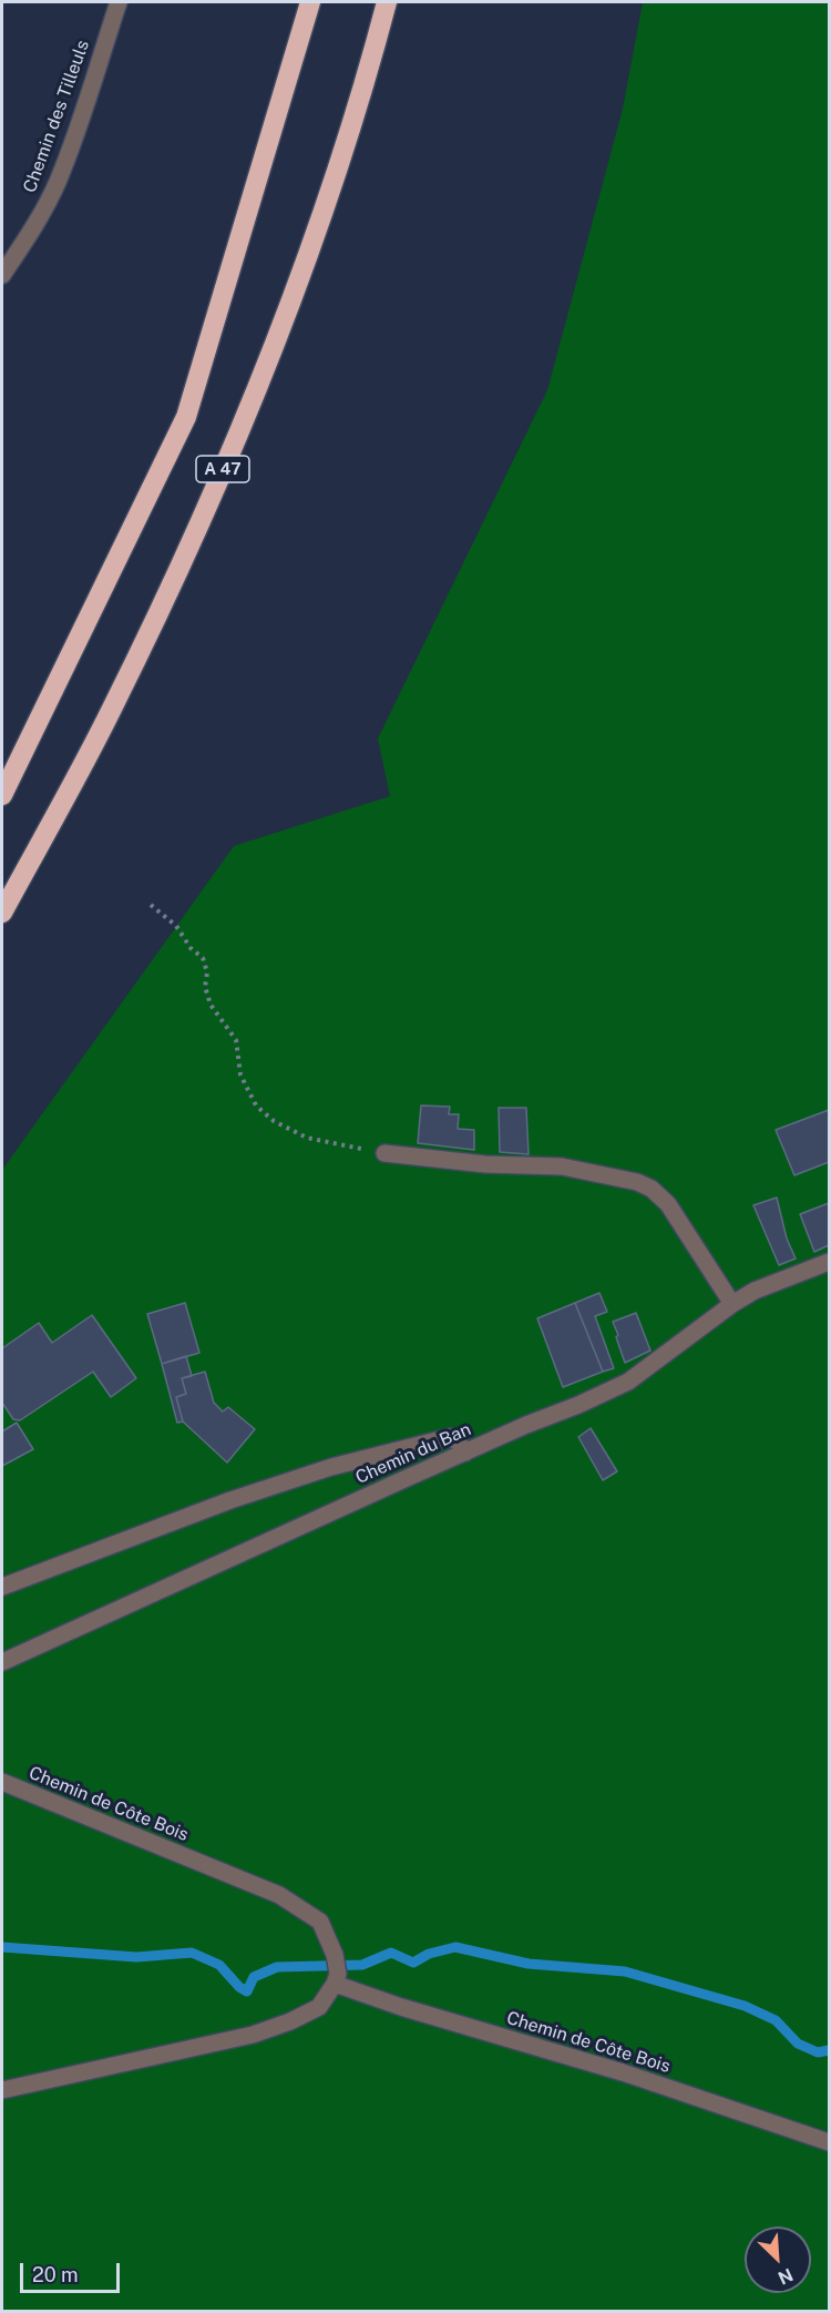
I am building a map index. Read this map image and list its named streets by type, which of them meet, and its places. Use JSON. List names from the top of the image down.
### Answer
{
  "streets": {
    "highway": ["A 47"],
    "street": ["Chemin des Tilleuls", "Chemin du Ban", "Chemin de Côte Bois"]
  },
  "scale_bar": "20 m",
  "north": "bottom right"
}
